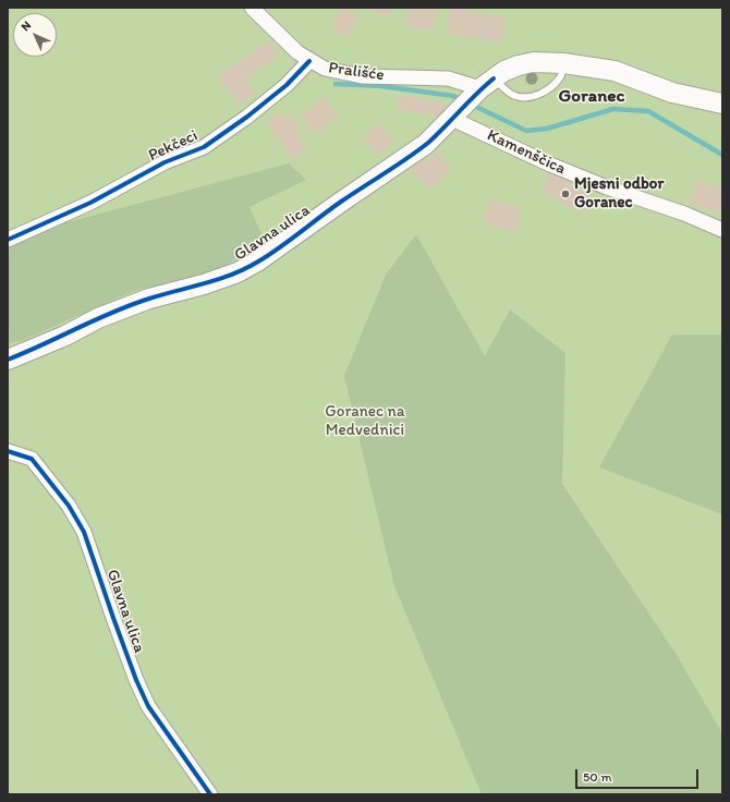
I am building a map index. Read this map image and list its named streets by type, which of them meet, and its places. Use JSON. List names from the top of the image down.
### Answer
{
  "streets": {
    "street": [
      "Prališće",
      "Pekčeci",
      "Kamenščica",
      "Glavna ulica"
    ]
  },
  "crossings": [
    ["Prališće", "Pekčeci"],
    ["Prališće", "Glavna ulica"],
    ["Kamenščica", "Glavna ulica"]
  ],
  "districts": ["Goranec"],
  "parks": ["Goranec na Medvednici"],
  "places": ["Mjesni odbor Goranec"],
  "scale_bar": "50 m",
  "north": "top left"
}
